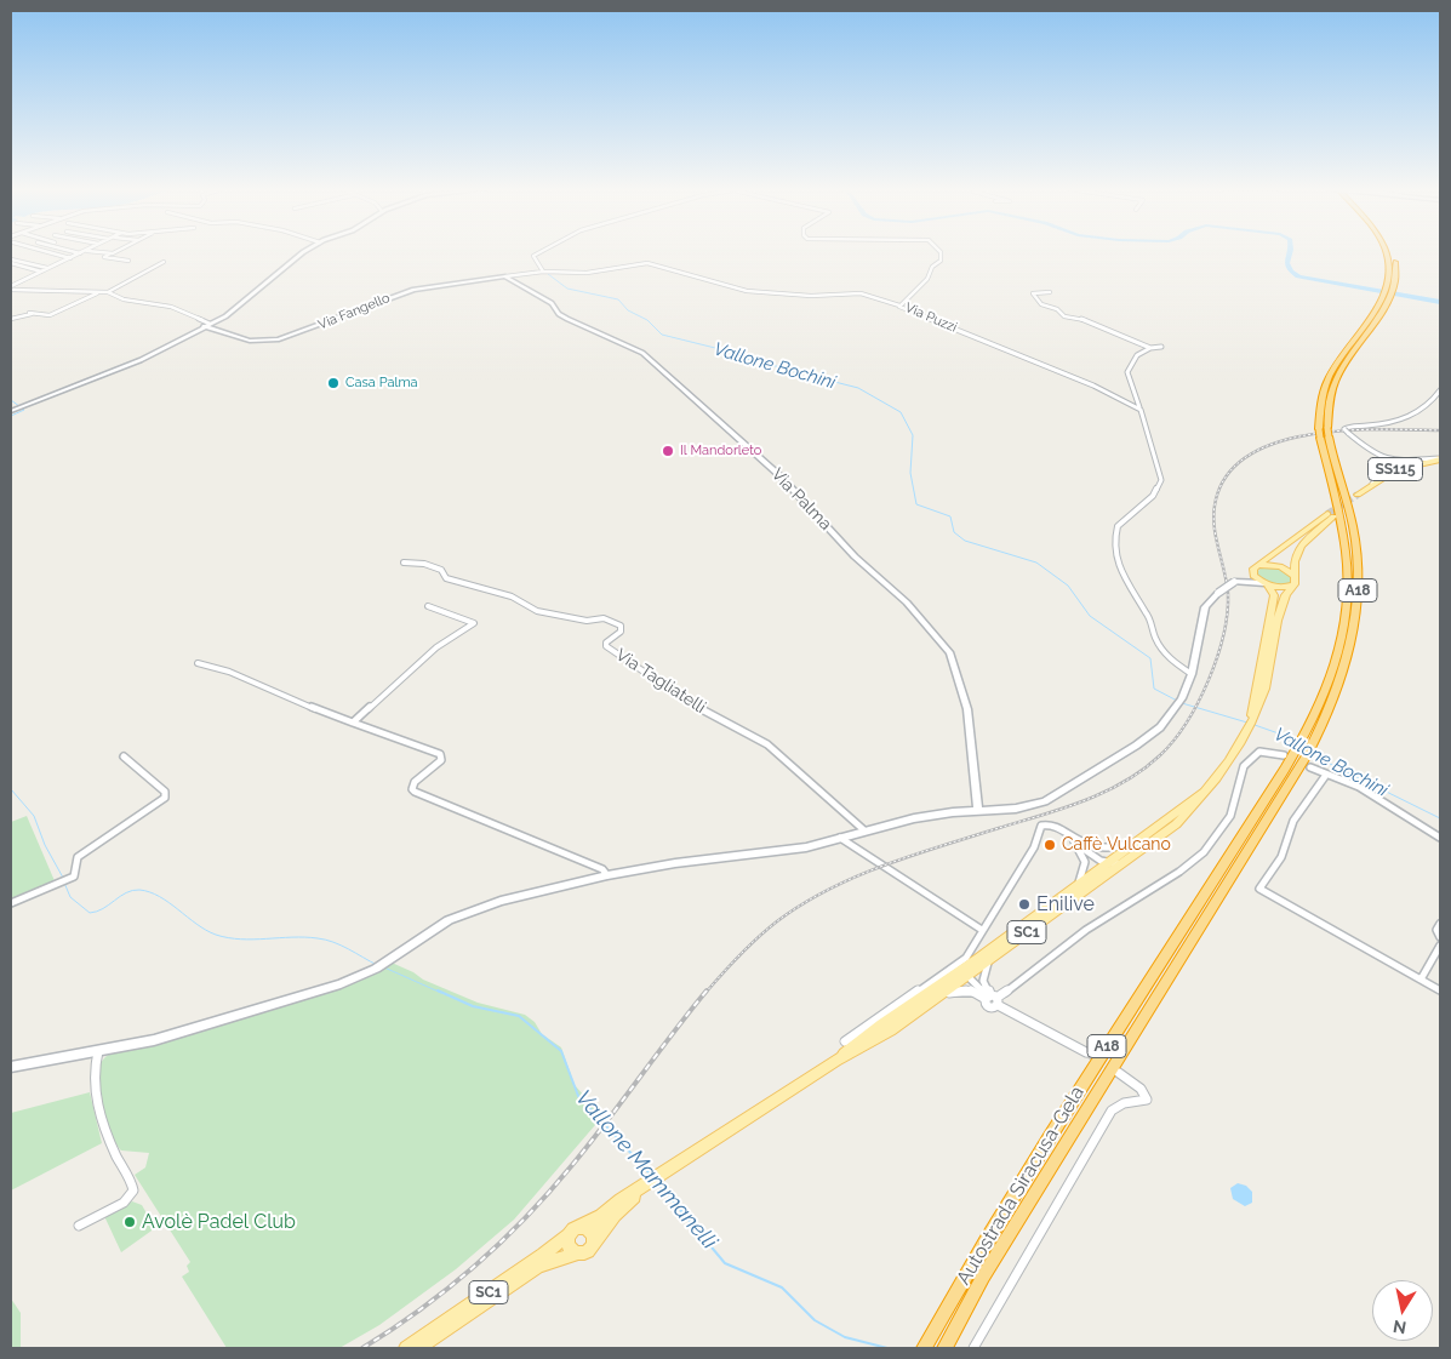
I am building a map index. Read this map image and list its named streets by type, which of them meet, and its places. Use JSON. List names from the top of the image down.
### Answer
{
  "streets": {
    "highway": ["A18", "Autostrada Siracusa-Gela"],
    "main road": ["SS115", "SC1"],
    "street": [
      "Via Fangello",
      "Via Puzzi",
      "Via Palma",
      "Via Tagliatelli"
    ]
  },
  "crossings": [
    ["Via Fangello", "Via Puzzi"],
    ["Via Fangello", "Via Palma"],
    ["A18", "Autostrada Siracusa-Gela"]
  ],
  "water": ["Vallone Bochini", "Vallone Mammanelli"],
  "places": [
    "Casa Palma",
    "Il Mandorleto",
    "Caffè Vulcano",
    "Enilive",
    "Avolè Padel Club"
  ],
  "north": "bottom"
}
